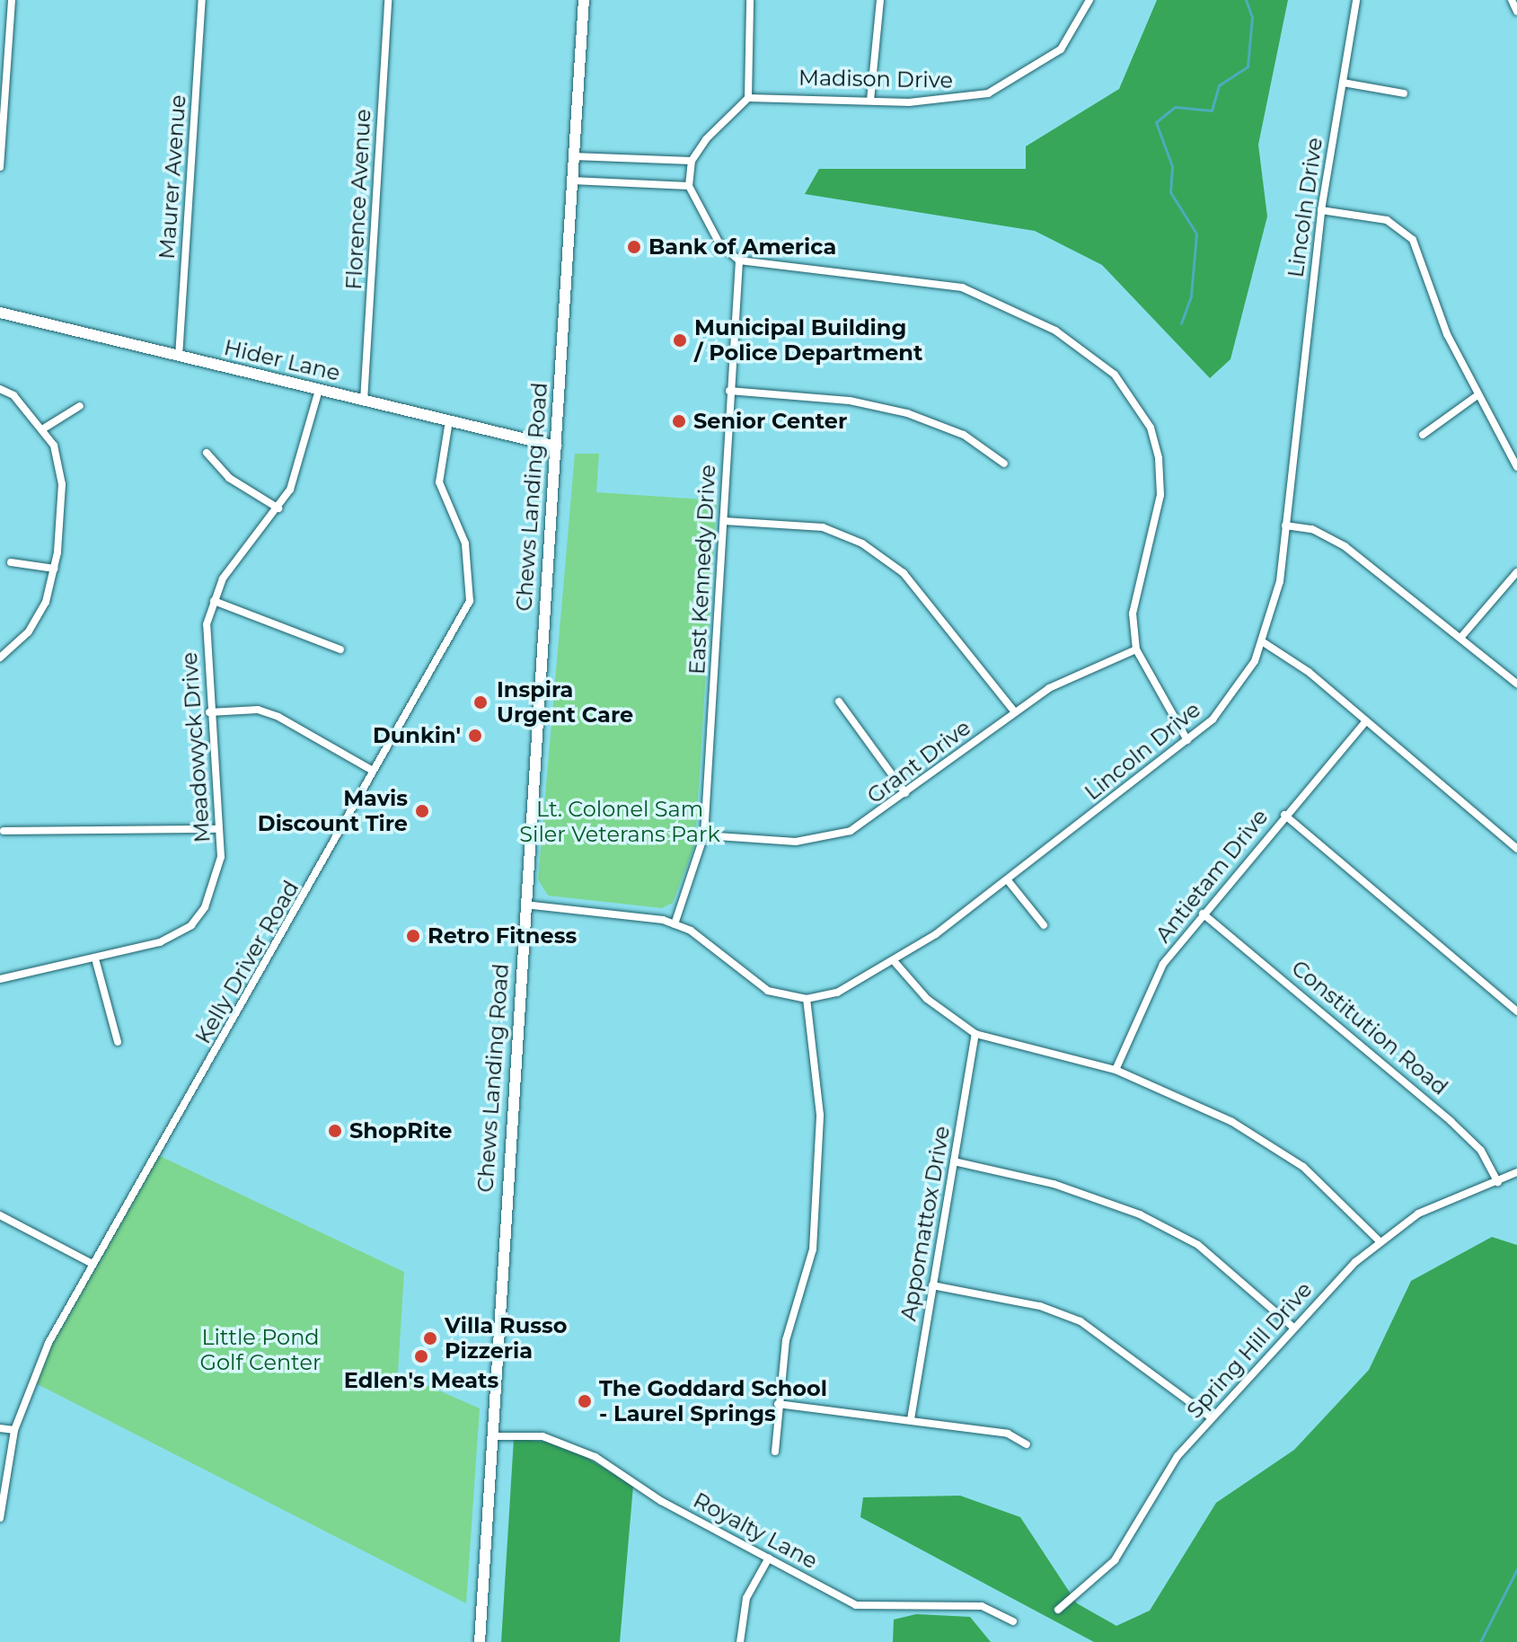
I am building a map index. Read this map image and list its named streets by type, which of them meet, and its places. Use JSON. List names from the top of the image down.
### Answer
{
  "streets": {
    "main road": ["Hider Lane", "Chews Landing Road"],
    "street": [
      "Madison Drive",
      "Maurer Avenue",
      "Florence Avenue",
      "Lincoln Drive",
      "East Kennedy Drive",
      "Meadowyck Drive",
      "Grant Drive",
      "Antietam Drive",
      "Kelly Driver Road",
      "Constitution Road",
      "Appomattox Drive",
      "Spring Hill Drive",
      "Royalty Lane"
    ]
  },
  "crossings": [
    ["Maurer Avenue", "Hider Lane"],
    ["Florence Avenue", "Hider Lane"],
    ["Lincoln Drive", "Chews Landing Road"],
    ["Lincoln Drive", "East Kennedy Drive"],
    ["Hider Lane", "Chews Landing Road"],
    ["Hider Lane", "Meadowyck Drive"],
    ["Hider Lane", "Kelly Driver Road"],
    ["Chews Landing Road", "Royalty Lane"],
    ["East Kennedy Drive", "Grant Drive"],
    ["Antietam Drive", "Constitution Road"],
    ["Constitution Road", "Spring Hill Drive"]
  ],
  "parks": ["Lt. Colonel Sam Siler Veterans Park", "Little Pond Golf Center"],
  "places": [
    "Bank of America",
    "Municipal Building / Police Department",
    "Senior Center",
    "Inspira Urgent Care",
    "Dunkin'",
    "Mavis Discount Tire",
    "Retro Fitness",
    "ShopRite",
    "Villa Russo Pizzeria",
    "Edlen's Meats",
    "The Goddard School - Laurel Springs"
  ]
}
